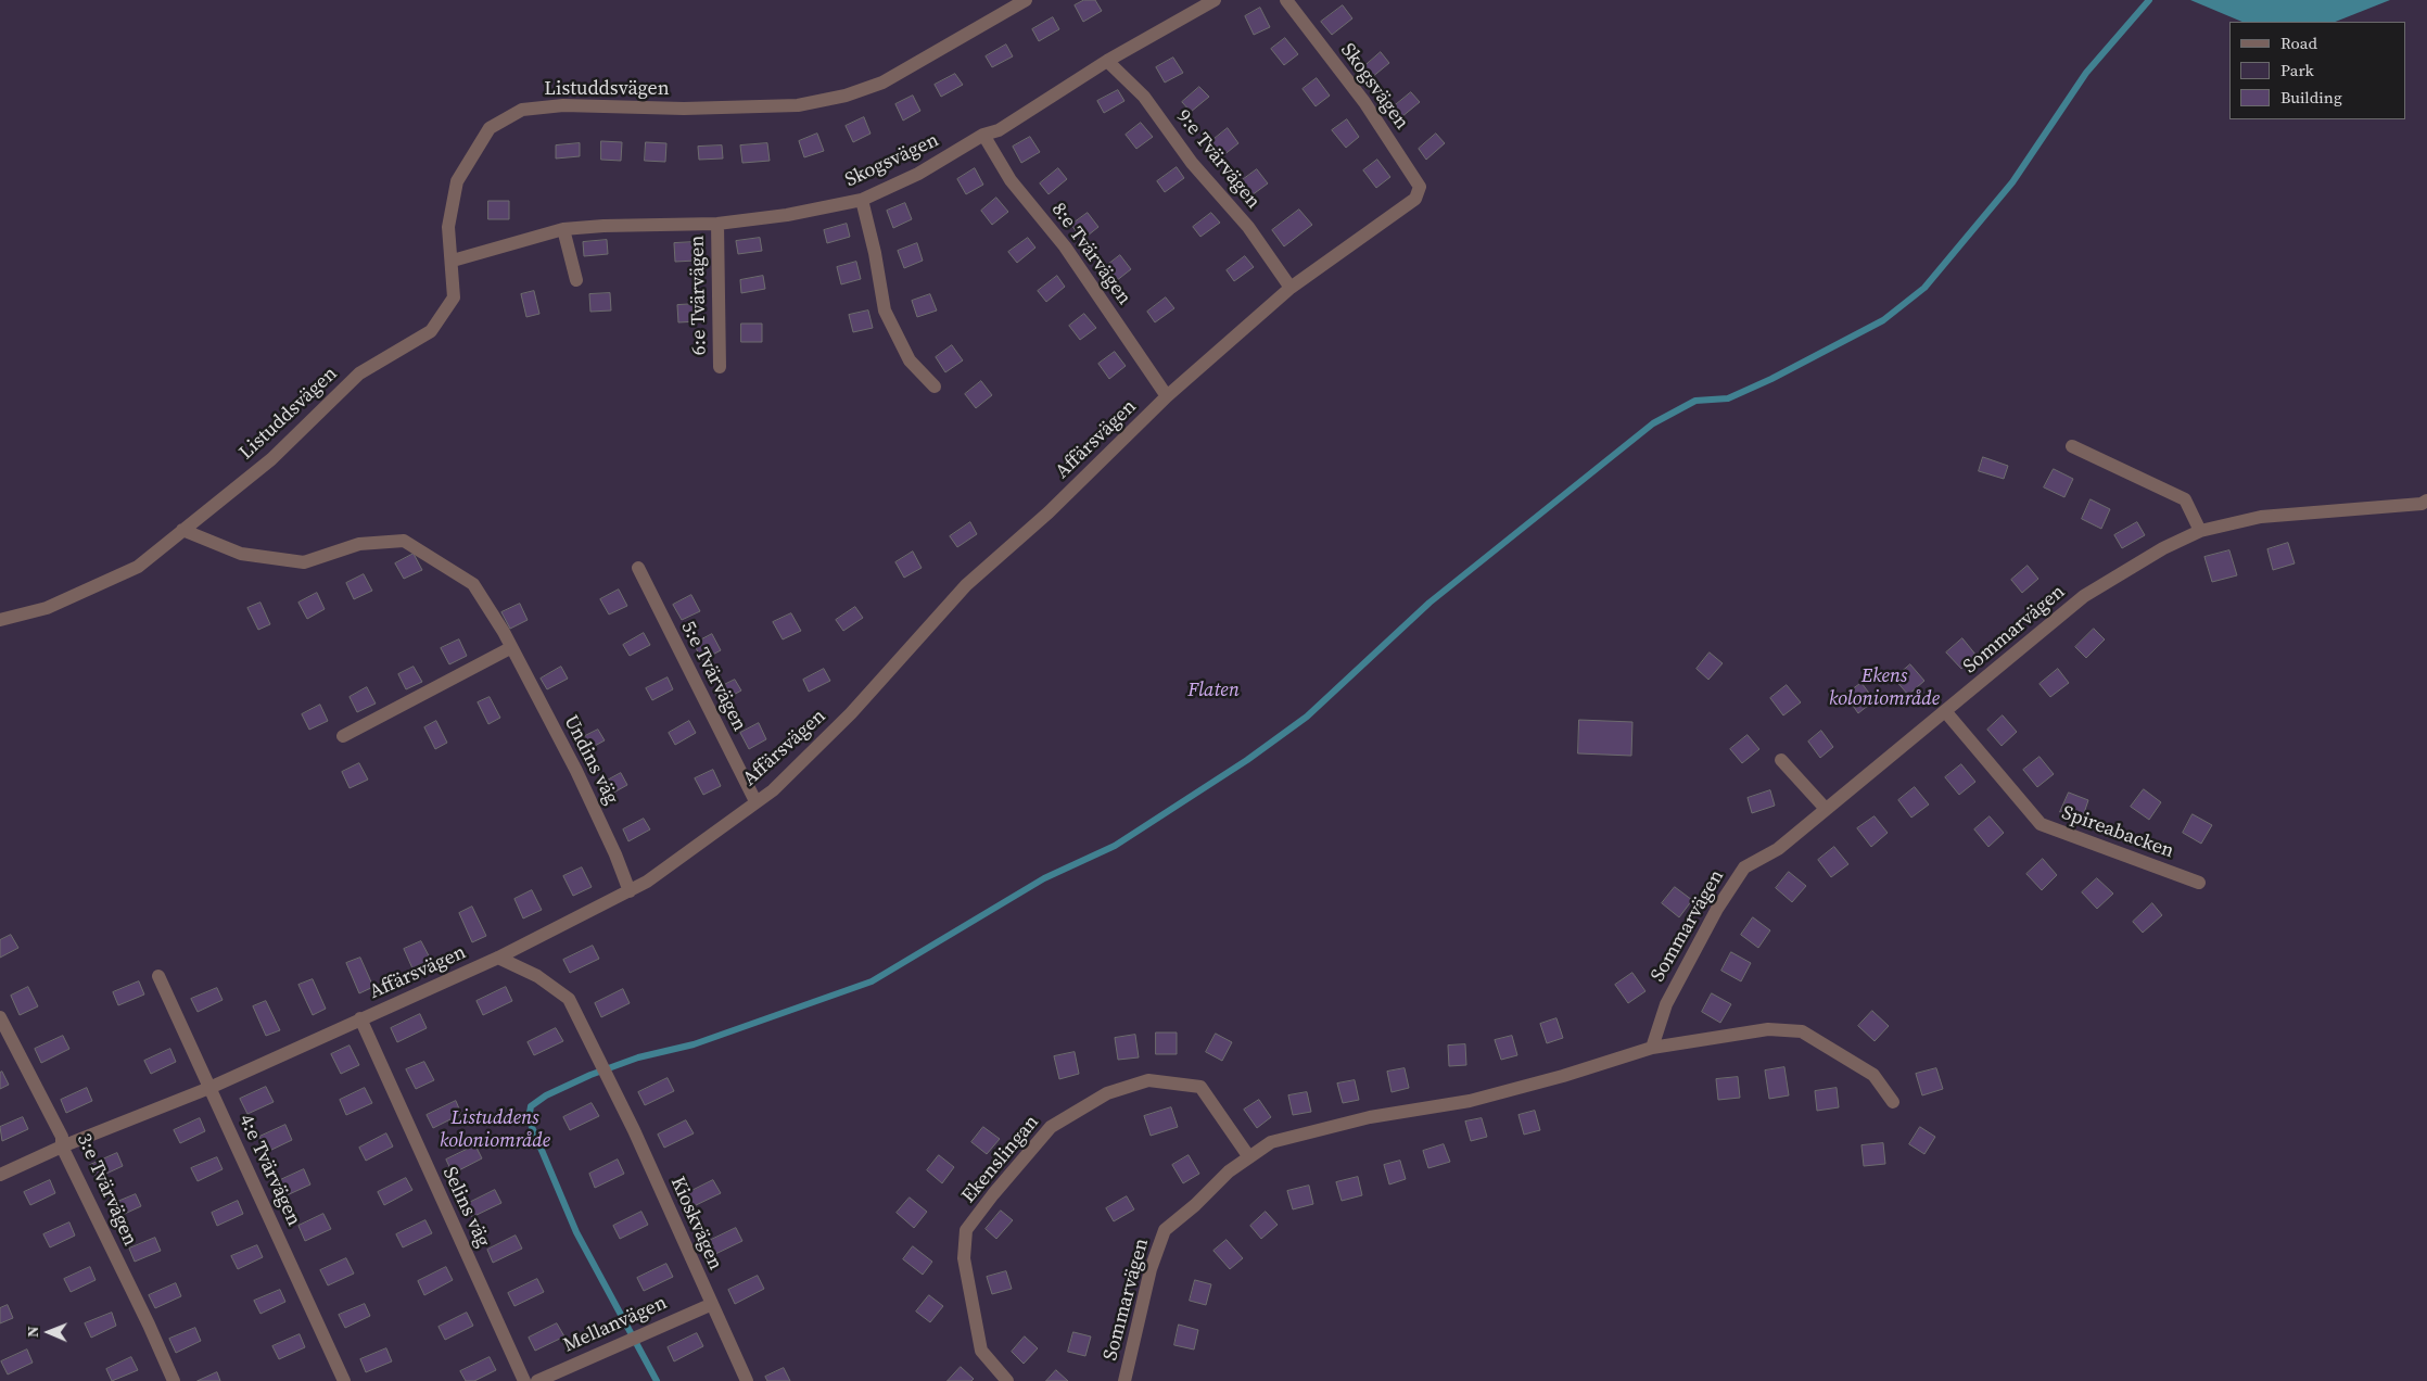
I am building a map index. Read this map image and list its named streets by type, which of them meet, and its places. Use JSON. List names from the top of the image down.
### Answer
{
  "streets": {
    "street": [
      "Skogsvägen",
      "Listuddsvägen",
      "9:e Tvärvägen",
      "8:e Tvärvägen",
      "6:e Tvärvägen",
      "Affärsvägen",
      "Sommarvägen",
      "5:e Tvärvägen",
      "Undins väg",
      "Spireabacken",
      "Ekenslingan",
      "4:e Tvärvägen",
      "3:e Tvärvägen",
      "Selins väg",
      "Kioskvägen",
      "Mellanvägen"
    ]
  },
  "crossings": [
    ["Skogsvägen", "Listuddsvägen"],
    ["Skogsvägen", "9:e Tvärvägen"],
    ["Skogsvägen", "8:e Tvärvägen"],
    ["Skogsvägen", "6:e Tvärvägen"],
    ["Skogsvägen", "Affärsvägen"],
    ["Listuddsvägen", "Undins väg"],
    ["9:e Tvärvägen", "Affärsvägen"],
    ["8:e Tvärvägen", "Affärsvägen"],
    ["Affärsvägen", "5:e Tvärvägen"],
    ["Affärsvägen", "Undins väg"],
    ["Affärsvägen", "4:e Tvärvägen"],
    ["Affärsvägen", "3:e Tvärvägen"],
    ["Affärsvägen", "Selins väg"],
    ["Affärsvägen", "Kioskvägen"],
    ["Sommarvägen", "Spireabacken"],
    ["Sommarvägen", "Ekenslingan"],
    ["Kioskvägen", "Mellanvägen"]
  ],
  "parks": ["Ekens koloniområde", "Flaten", "Listuddens koloniområde"],
  "legend": ["Road", "Park", "Building"],
  "north": "left"
}
